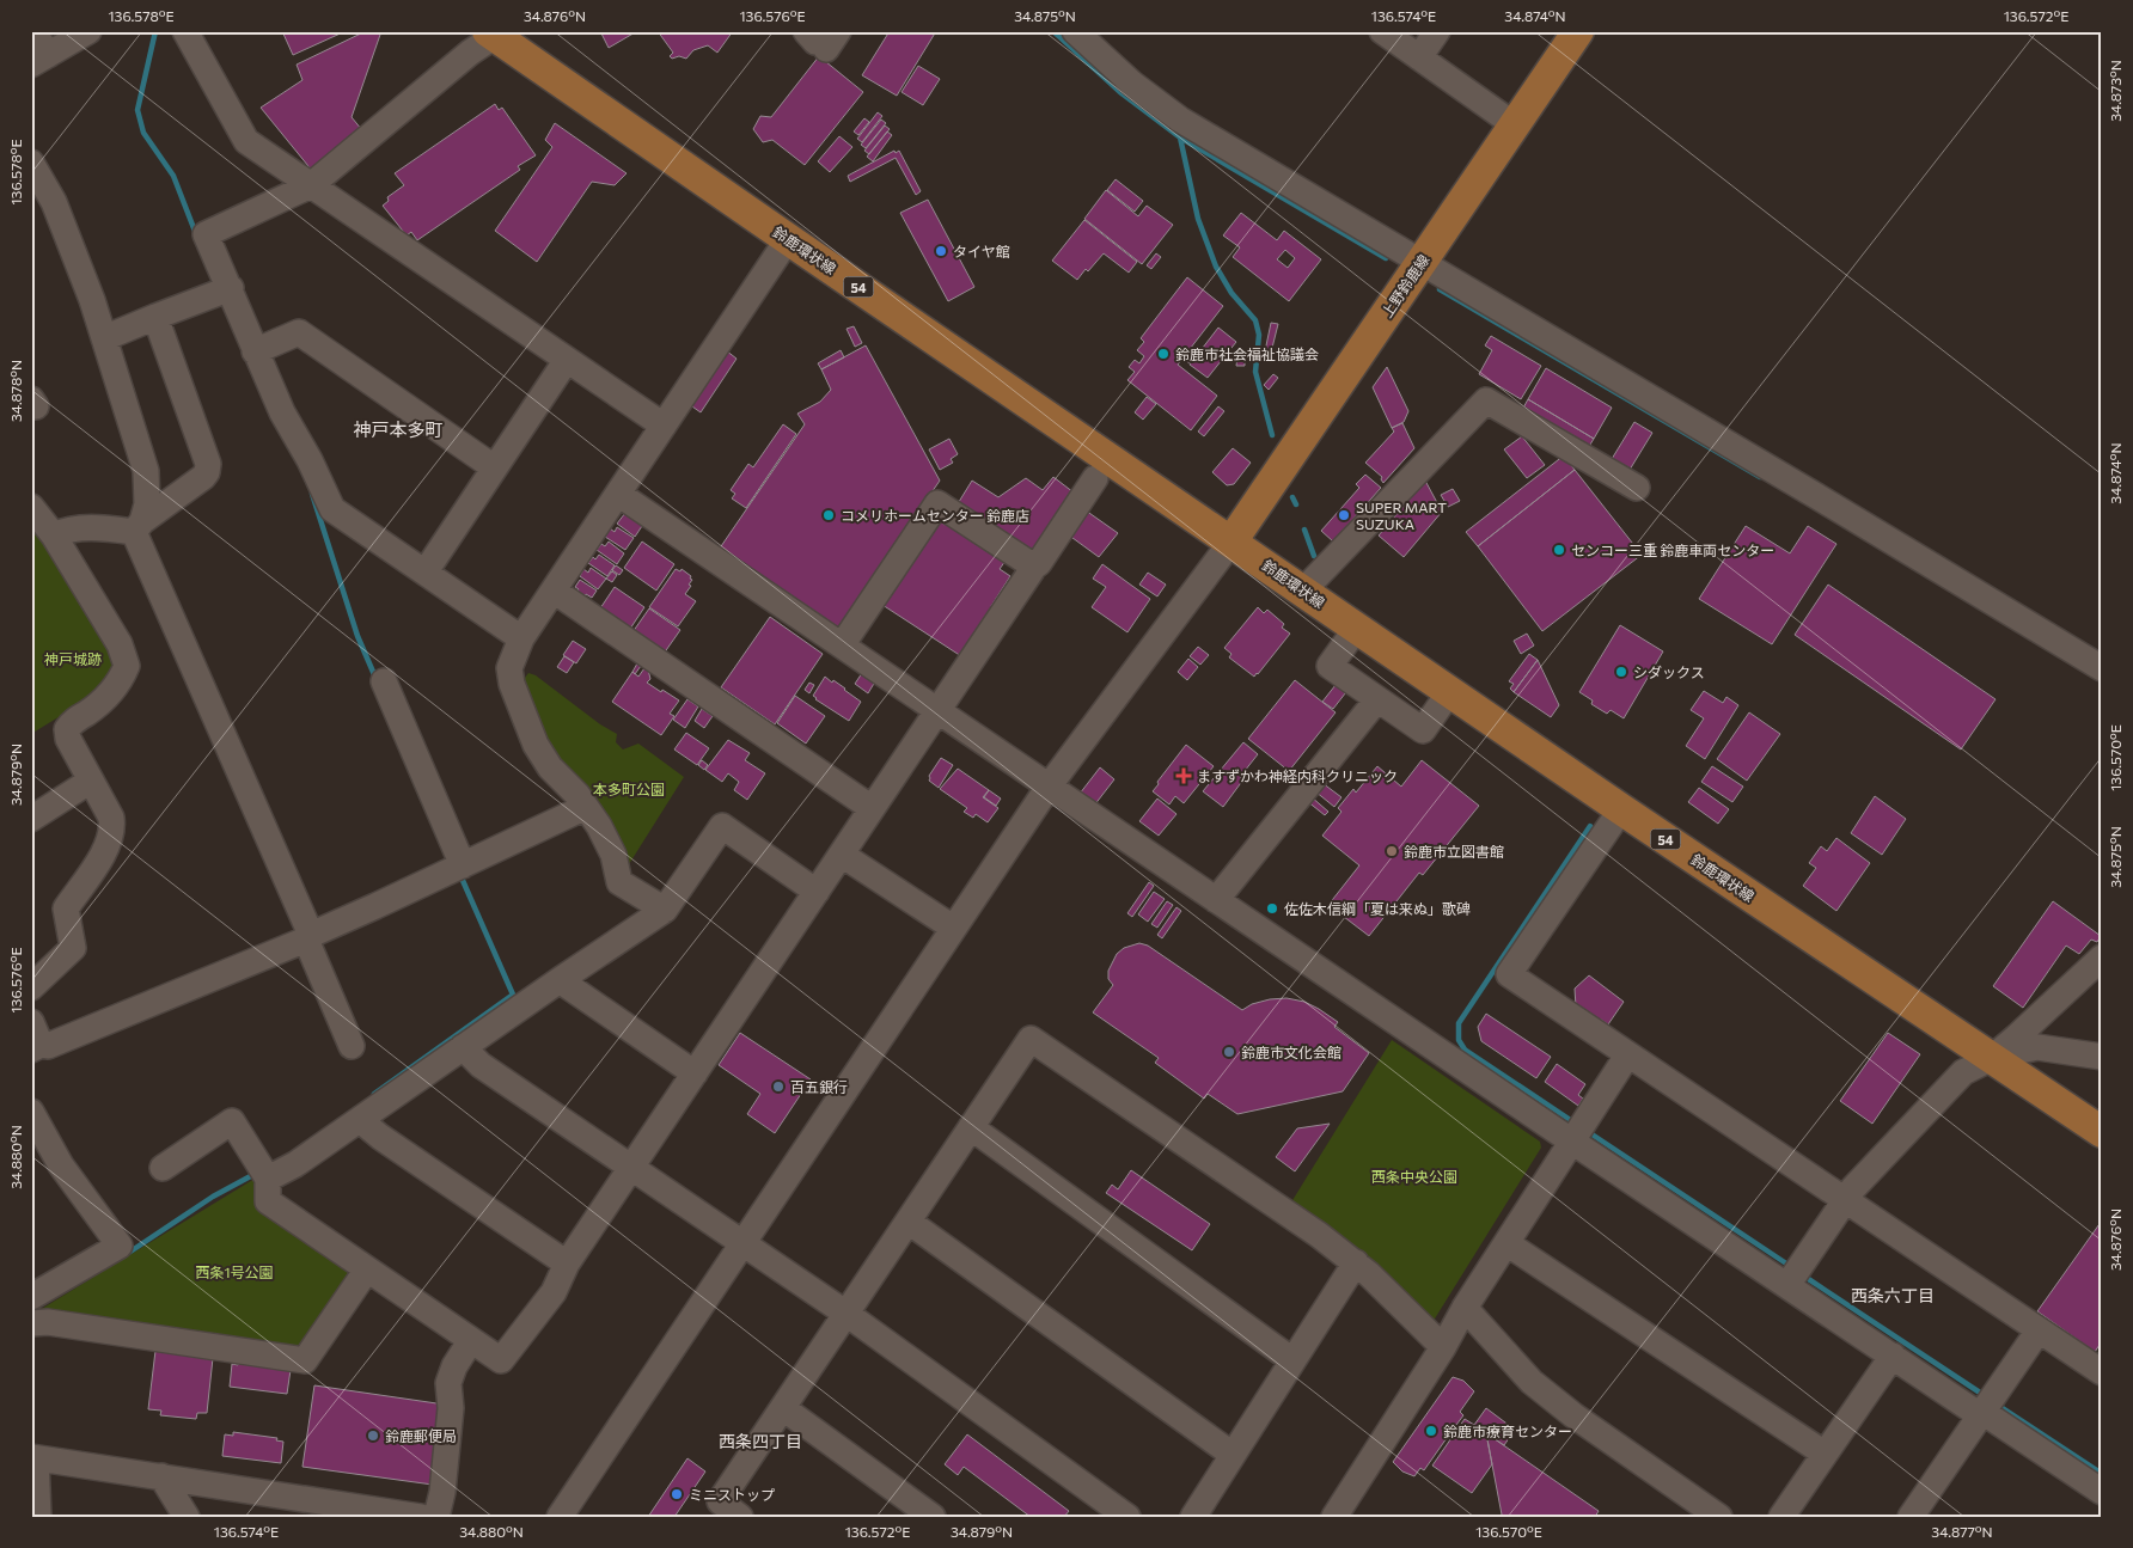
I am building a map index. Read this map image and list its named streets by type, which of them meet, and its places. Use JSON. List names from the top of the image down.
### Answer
{
  "streets": {
    "main road": ["鈴鹿環状線", "上野鈴鹿線", "54"]
  },
  "crossings": [
    ["鈴鹿環状線", "上野鈴鹿線"]
  ],
  "districts": ["神戸本多町", "西条六丁目", "西条四丁目"],
  "parks": [
    "神戸城跡",
    "本多町公園",
    "西条中央公園",
    "西条1号公園"
  ],
  "places": {
    "other": [
      "タイヤ館",
      "鈴鹿市社会福祉協議会",
      "コメリホームセンター 鈴鹿店",
      "SUPER MART SUZUKA",
      "センコー三重 鈴鹿車両センター",
      "シダックス",
      "鈴鹿市立図書館",
      "佐佐木信綱「夏は来ぬ」歌碑",
      "鈴鹿市文化会館",
      "百五銀行",
      "鈴鹿市療育センター",
      "鈴鹿郵便局",
      "ミニストップ"
    ],
    "health": ["ますずかわ神経内科クリニック"]
  },
  "coordinates": [
    "136.578°E",
    "34.876°N",
    "136.576°E",
    "34.875°N",
    "136.574°E",
    "34.874°N",
    "136.572°E",
    "34.873°N",
    "34.878°N",
    "136.570°E",
    "34.879°N",
    "34.880°N",
    "34.877°N"
  ]
}
